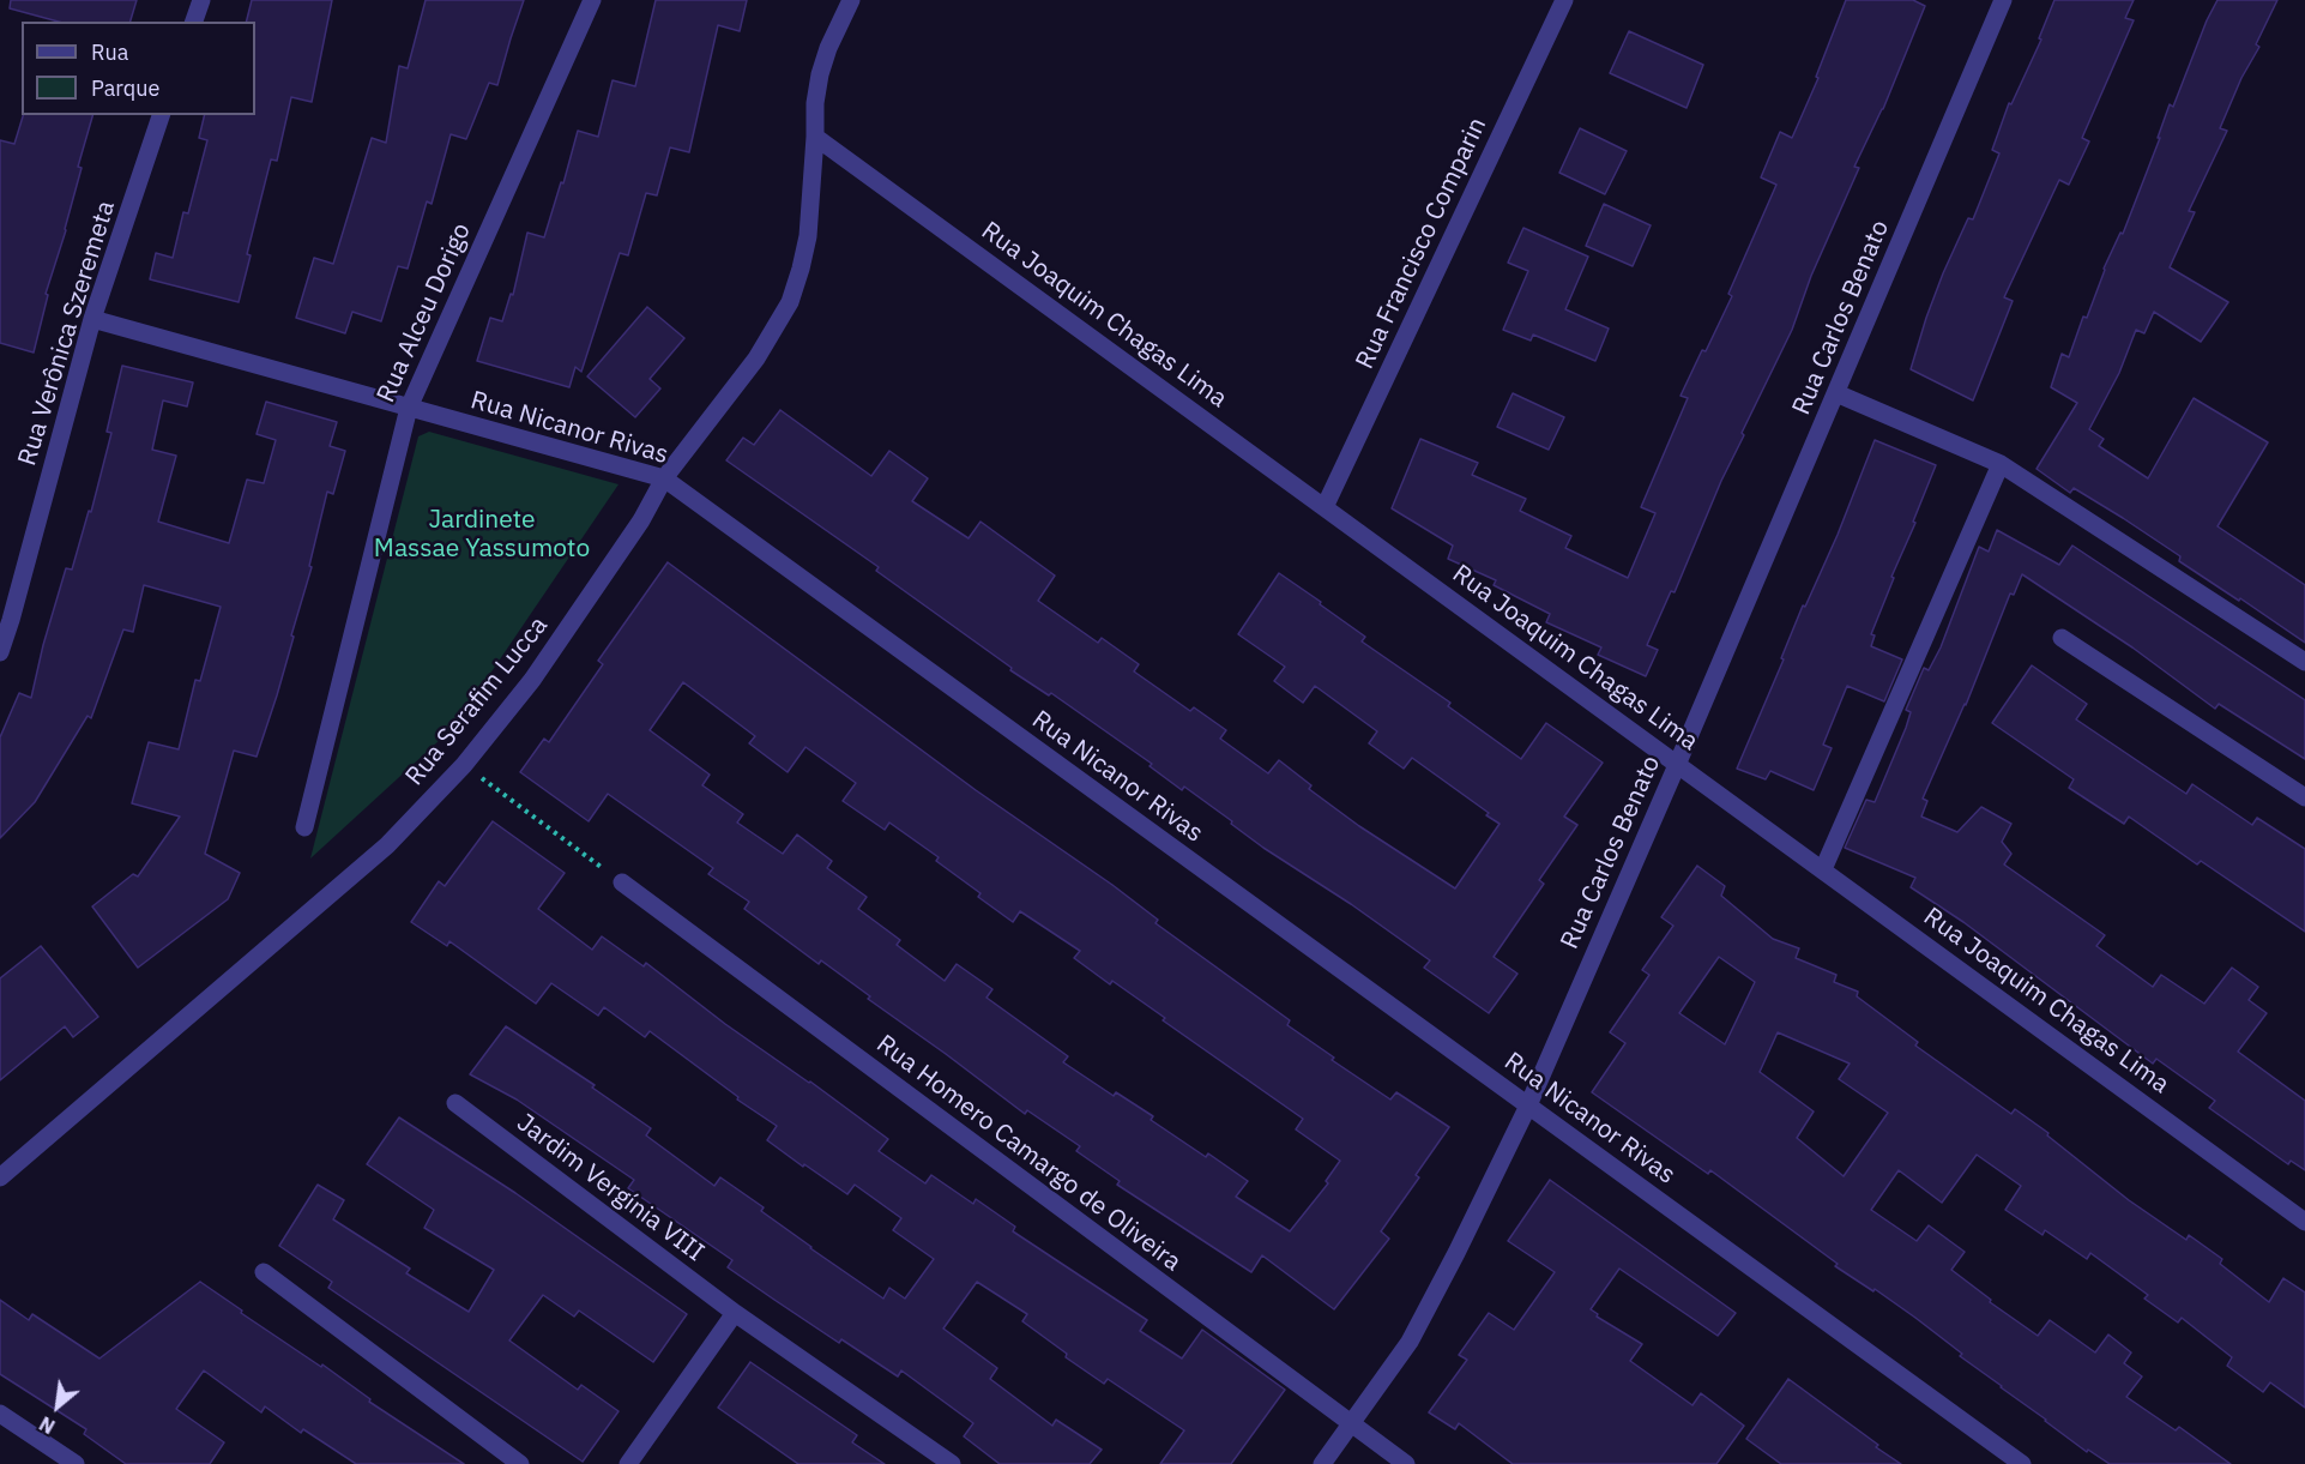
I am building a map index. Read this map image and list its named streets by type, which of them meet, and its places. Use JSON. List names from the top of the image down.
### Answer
{
  "streets": {
    "street": [
      "Rua Francisco Comparin",
      "Rua Alceu Dorigo",
      "Rua Joaquim Chagas Lima",
      "Rua Carlos Benato",
      "Rua Verônica Szeremeta",
      "Rua Nicanor Rivas",
      "Rua Serafim Lucca",
      "Rua Homero Camargo de Oliveira",
      "Jardim Vergínia VIII"
    ]
  },
  "crossings": [
    ["Rua Francisco Comparin", "Rua Joaquim Chagas Lima"],
    ["Rua Alceu Dorigo", "Rua Nicanor Rivas"],
    ["Rua Joaquim Chagas Lima", "Rua Carlos Benato"],
    ["Rua Joaquim Chagas Lima", "Rua Serafim Lucca"],
    ["Rua Carlos Benato", "Rua Nicanor Rivas"],
    ["Rua Carlos Benato", "Rua Homero Camargo de Oliveira"],
    ["Rua Verônica Szeremeta", "Rua Nicanor Rivas"],
    ["Rua Nicanor Rivas", "Rua Serafim Lucca"]
  ],
  "parks": ["Jardinete Massae Yassumoto"],
  "legend": ["Rua", "Parque"],
  "north": "bottom left"
}
